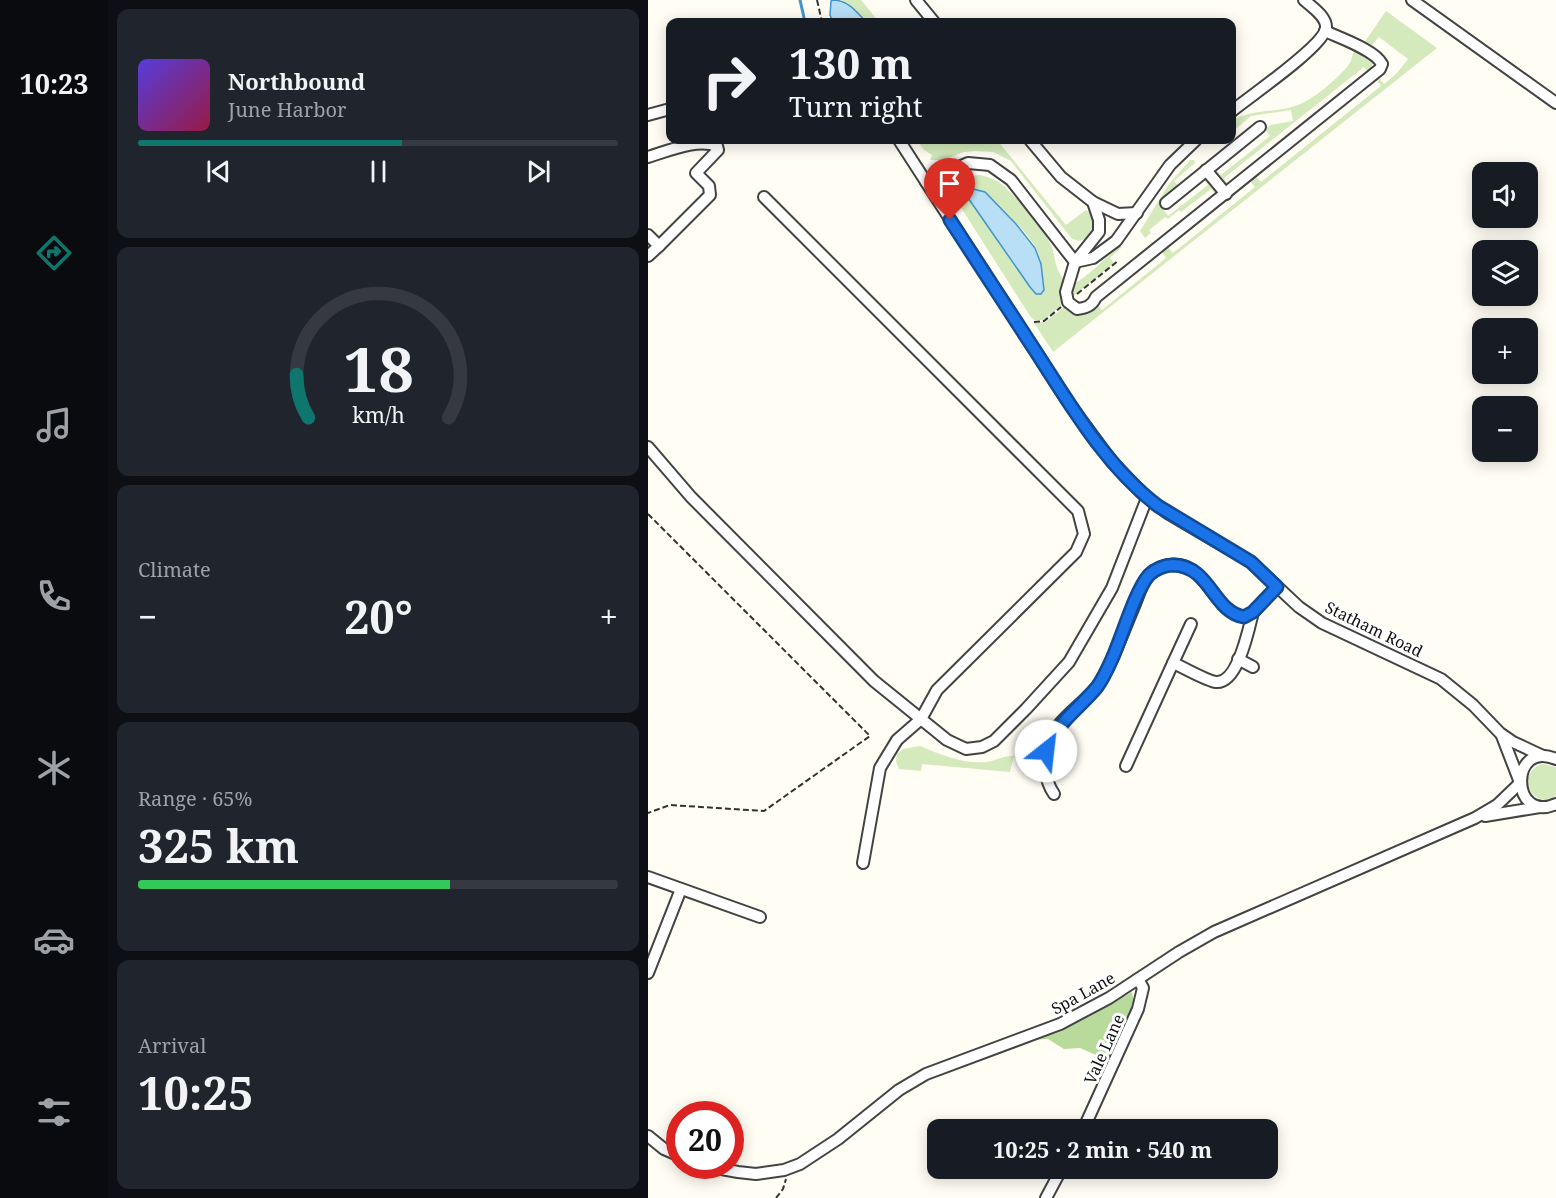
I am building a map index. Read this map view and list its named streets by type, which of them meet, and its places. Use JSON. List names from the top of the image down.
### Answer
{
  "streets": {
    "street": ["Statham Road", "Spa Lane", "Vale Lane"]
  },
  "crossings": [
    ["Statham Road", "Spa Lane"],
    ["Spa Lane", "Vale Lane"]
  ],
  "page": {
    "tabs": "10:23",
    "turn": ["130 m", "Turn right"],
    "song": ["Northbound", "June Harbor"],
    "map_buttons": ["+", "−"],
    "tile": [
      "Climate",
      ["Range · 65%", "325 km"],
      ["Arrival", "10:25"]
    ],
    "heat": ["−", "20°", "+"],
    "limit": "20",
    "trip": "10:25 · 2 min · 540 m",
    "gauge": ["18", "km/h"]
  }
}
